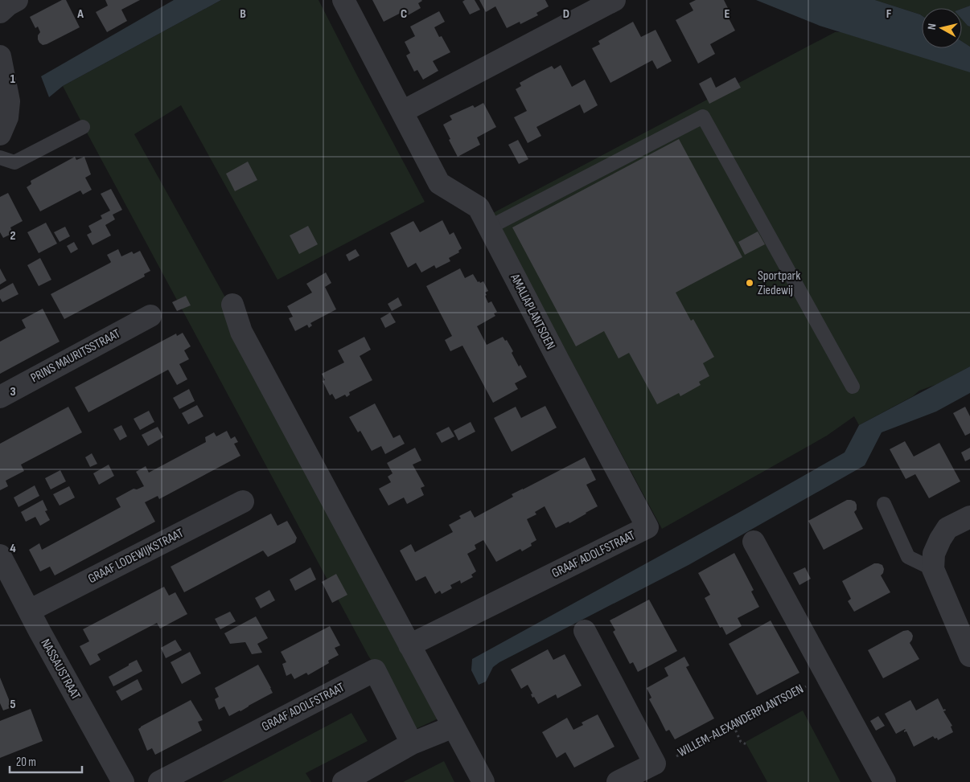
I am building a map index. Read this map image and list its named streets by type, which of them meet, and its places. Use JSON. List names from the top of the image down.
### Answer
{
  "streets": {
    "street": [
      "AMALIAPLANTSOEN",
      "PRINS MAURITSSTRAAT",
      "GRAAF ADOLFSTRAAT",
      "GRAAF LODEWIJKSTRAAT",
      "NASSAUSTRAAT"
    ],
    "path": ["WILLEM-ALEXANDERPLANTSOEN"]
  },
  "crossings": [
    ["AMALIAPLANTSOEN", "GRAAF ADOLFSTRAAT"],
    ["GRAAF LODEWIJKSTRAAT", "NASSAUSTRAAT"]
  ],
  "places": ["Sportpark Ziedewij"],
  "scale_bar": "20 m",
  "north": "left",
  "grid": {
    "columns": [
      "A",
      "B",
      "C",
      "D",
      "E",
      "F"
    ],
    "rows": [
      "1",
      "2",
      "3",
      "4",
      "5"
    ]
  }
}
